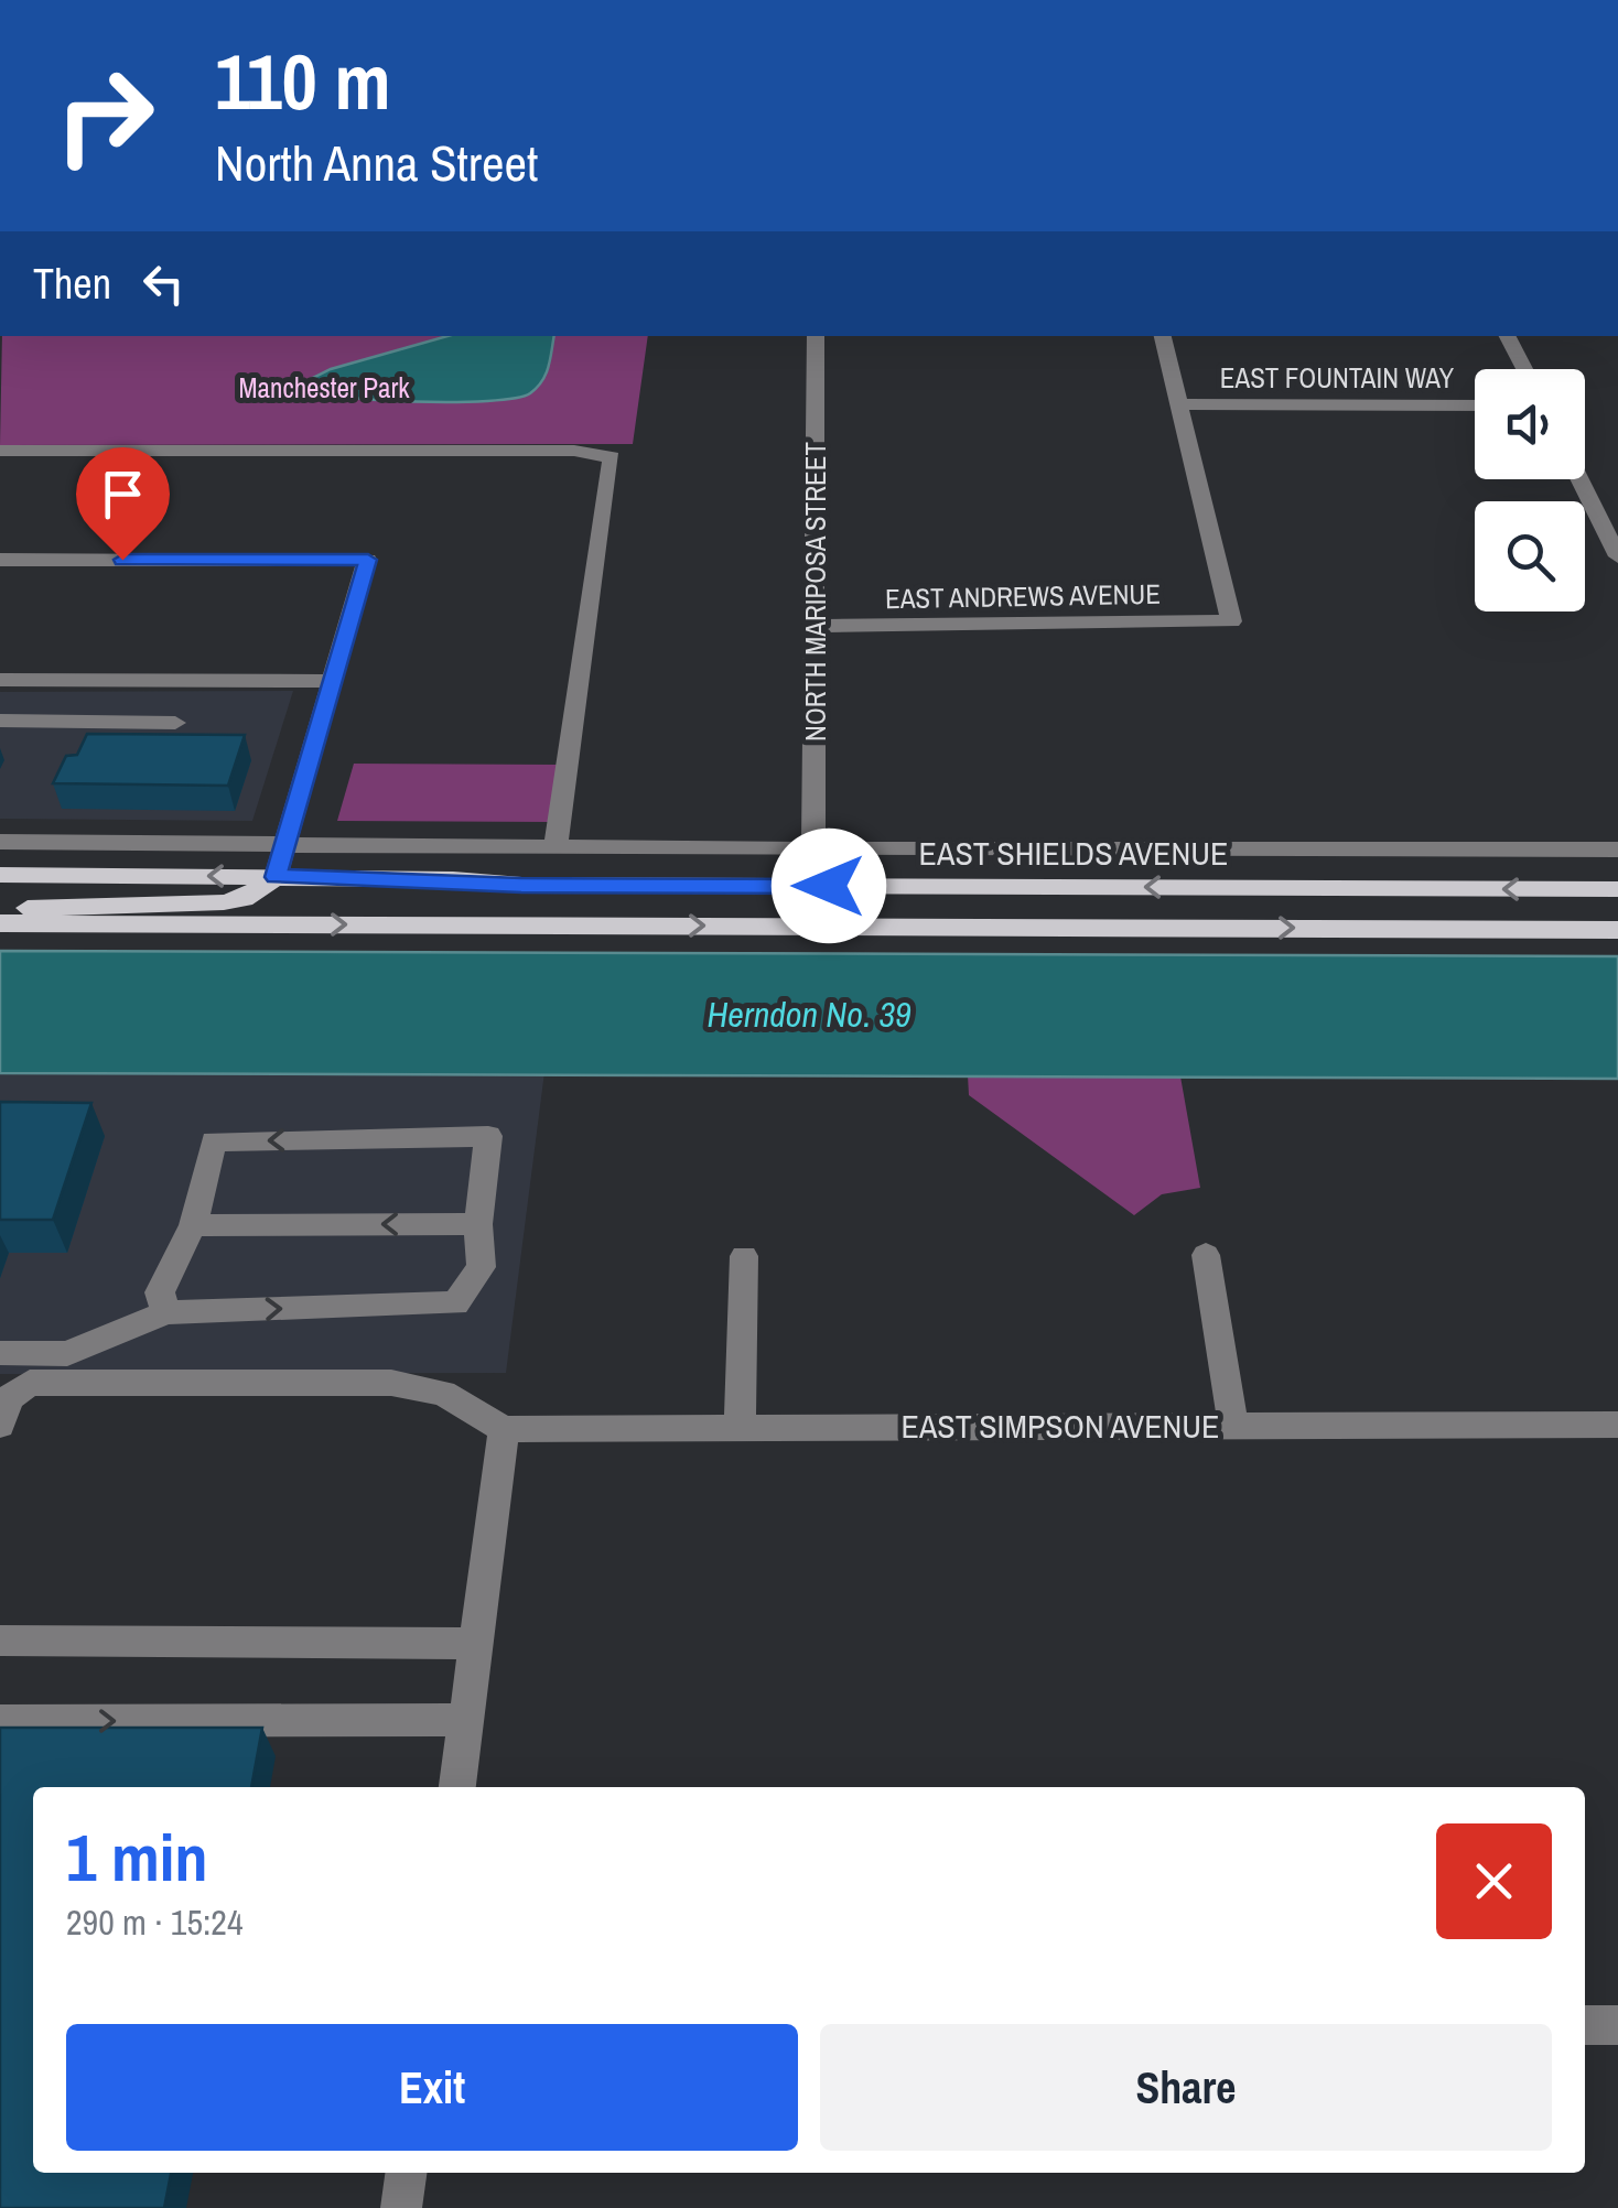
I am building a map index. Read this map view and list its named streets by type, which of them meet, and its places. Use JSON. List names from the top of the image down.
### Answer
{
  "streets": {
    "main road": ["EAST SHIELDS AVENUE"],
    "street": [
      "EAST FOUNTAIN WAY",
      "NORTH MARIPOSA STREET",
      "EAST ANDREWS AVENUE",
      "EAST SIMPSON AVENUE"
    ]
  },
  "crossings": [
    ["EAST FOUNTAIN WAY", "EAST ANDREWS AVENUE"],
    ["NORTH MARIPOSA STREET", "EAST ANDREWS AVENUE"]
  ],
  "water": ["Herndon No. 39"],
  "parks": ["Manchester Park"],
  "page": {
    "turn": ["110 m", "North Anna Street"],
    "then": "Then",
    "heading": ["1 min", "290 m · 15:24"],
    "buttons": ["Exit", "Share"]
  }
}
